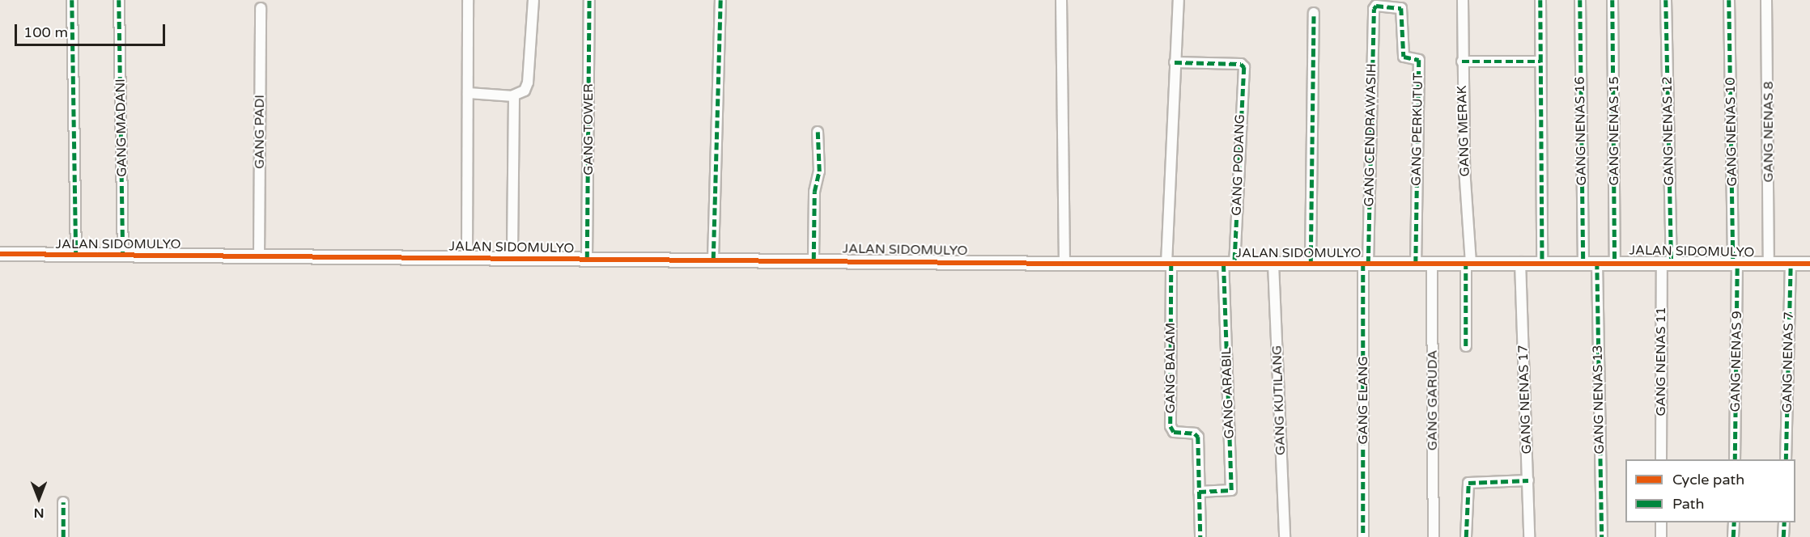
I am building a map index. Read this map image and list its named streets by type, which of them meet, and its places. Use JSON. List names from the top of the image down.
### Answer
{
  "streets": {
    "street": [
      "GANG MADANI",
      "GANG TOWER",
      "GANG PERKUTUT",
      "GANG MERAK",
      "GANG NENAS 16",
      "GANG NENAS 15",
      "GANG NENAS 12",
      "GANG PADI",
      "GANG NENAS 10",
      "GANG NENAS 8",
      "GANG CENDRAWASIH",
      "GANG PODANG",
      "JALAN SIDOMULYO",
      "GANG NENAS 11",
      "GANG NENAS 9",
      "GANG NENAS 7",
      "GANG BALAM",
      "GANG ARABIL",
      "GANG NENAS 17",
      "GANG NENAS 13",
      "GANG KUTILANG",
      "GANG ELANG",
      "GANG GARUDA"
    ]
  },
  "crossings": [
    ["GANG MADANI", "JALAN SIDOMULYO"],
    ["GANG TOWER", "JALAN SIDOMULYO"],
    ["GANG PERKUTUT", "GANG CENDRAWASIH"],
    ["GANG PERKUTUT", "JALAN SIDOMULYO"],
    ["GANG MERAK", "JALAN SIDOMULYO"],
    ["GANG NENAS 16", "JALAN SIDOMULYO"],
    ["GANG NENAS 16", "GANG NENAS 13"],
    ["GANG NENAS 15", "JALAN SIDOMULYO"],
    ["GANG NENAS 12", "JALAN SIDOMULYO"],
    ["GANG NENAS 12", "GANG NENAS 11"],
    ["GANG PADI", "JALAN SIDOMULYO"],
    ["GANG NENAS 10", "JALAN SIDOMULYO"],
    ["GANG NENAS 10", "GANG NENAS 9"],
    ["GANG NENAS 8", "JALAN SIDOMULYO"],
    ["GANG CENDRAWASIH", "JALAN SIDOMULYO"],
    ["GANG CENDRAWASIH", "GANG ELANG"],
    ["GANG PODANG", "JALAN SIDOMULYO"],
    ["GANG PODANG", "GANG ARABIL"],
    ["JALAN SIDOMULYO", "GANG NENAS 11"],
    ["JALAN SIDOMULYO", "GANG NENAS 9"],
    ["JALAN SIDOMULYO", "GANG NENAS 7"],
    ["JALAN SIDOMULYO", "GANG BALAM"],
    ["JALAN SIDOMULYO", "GANG ARABIL"],
    ["JALAN SIDOMULYO", "GANG NENAS 17"],
    ["JALAN SIDOMULYO", "GANG NENAS 13"],
    ["JALAN SIDOMULYO", "GANG KUTILANG"],
    ["JALAN SIDOMULYO", "GANG ELANG"],
    ["JALAN SIDOMULYO", "GANG GARUDA"],
    ["GANG BALAM", "GANG ARABIL"]
  ],
  "legend": ["Cycle path", "Path"],
  "scale_bar": "100 m",
  "north": "bottom"
}
